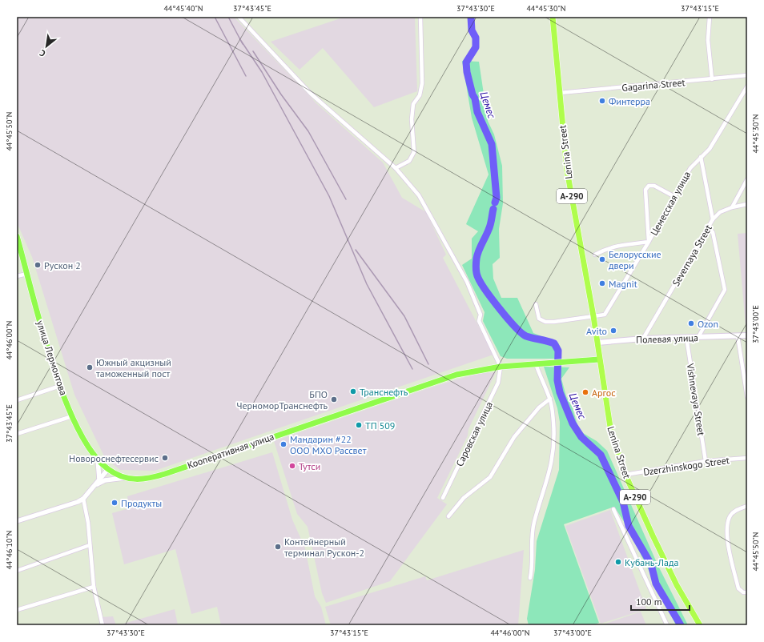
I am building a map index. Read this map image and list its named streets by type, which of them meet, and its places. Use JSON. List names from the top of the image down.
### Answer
{
  "streets": {
    "highway": ["Lenina Street", "А-290"],
    "main road": ["Полевая улица", "улица Лермонтова", "Кооперативная улица"],
    "street": [
      "Gagarina Street",
      "Цемесская улица",
      "Severnaya Street",
      "Vishnevaya Street",
      "Саровская улица",
      "Dzerzhinskogo Street"
    ]
  },
  "crossings": [
    ["Gagarina Street", "Lenina Street"],
    ["Lenina Street", "Цемесская улица"],
    ["Lenina Street", "Полевая улица"],
    ["Lenina Street", "Кооперативная улица"],
    ["Lenina Street", "Dzerzhinskogo Street"],
    ["Severnaya Street", "Полевая улица"],
    ["Полевая улица", "Vishnevaya Street"],
    ["улица Лермонтова", "Кооперативная улица"],
    ["Vishnevaya Street", "Dzerzhinskogo Street"],
    ["Саровская улица", "Кооперативная улица"]
  ],
  "water": ["Цемес"],
  "places": [
    "Финтерра",
    "Белорусские двери",
    "Рускон 2",
    "Magnit",
    "Ozon",
    "Avito",
    "Южный акцизный таможенный пост",
    "Транснефть",
    "Аргос",
    "БПО ЧерноморТранснефть",
    "ТП 509",
    "Мандарин #22 ООО МХО Рассвет",
    "Новороснефтесервис",
    "Тутси",
    "Продукты",
    "Контейнерный терминал Рускон-2",
    "Кубань-Лада"
  ],
  "scale_bar": "100 m",
  "north": "bottom left",
  "coordinates": [
    "44°45'40\"N",
    "37°43'45\"E",
    "37°43'30\"E",
    "44°45'30\"N",
    "37°43'15\"E",
    "44°45'50\"N",
    "37°43'00\"E",
    "44°46'00\"N",
    "44°46'10\"N"
  ]
}
